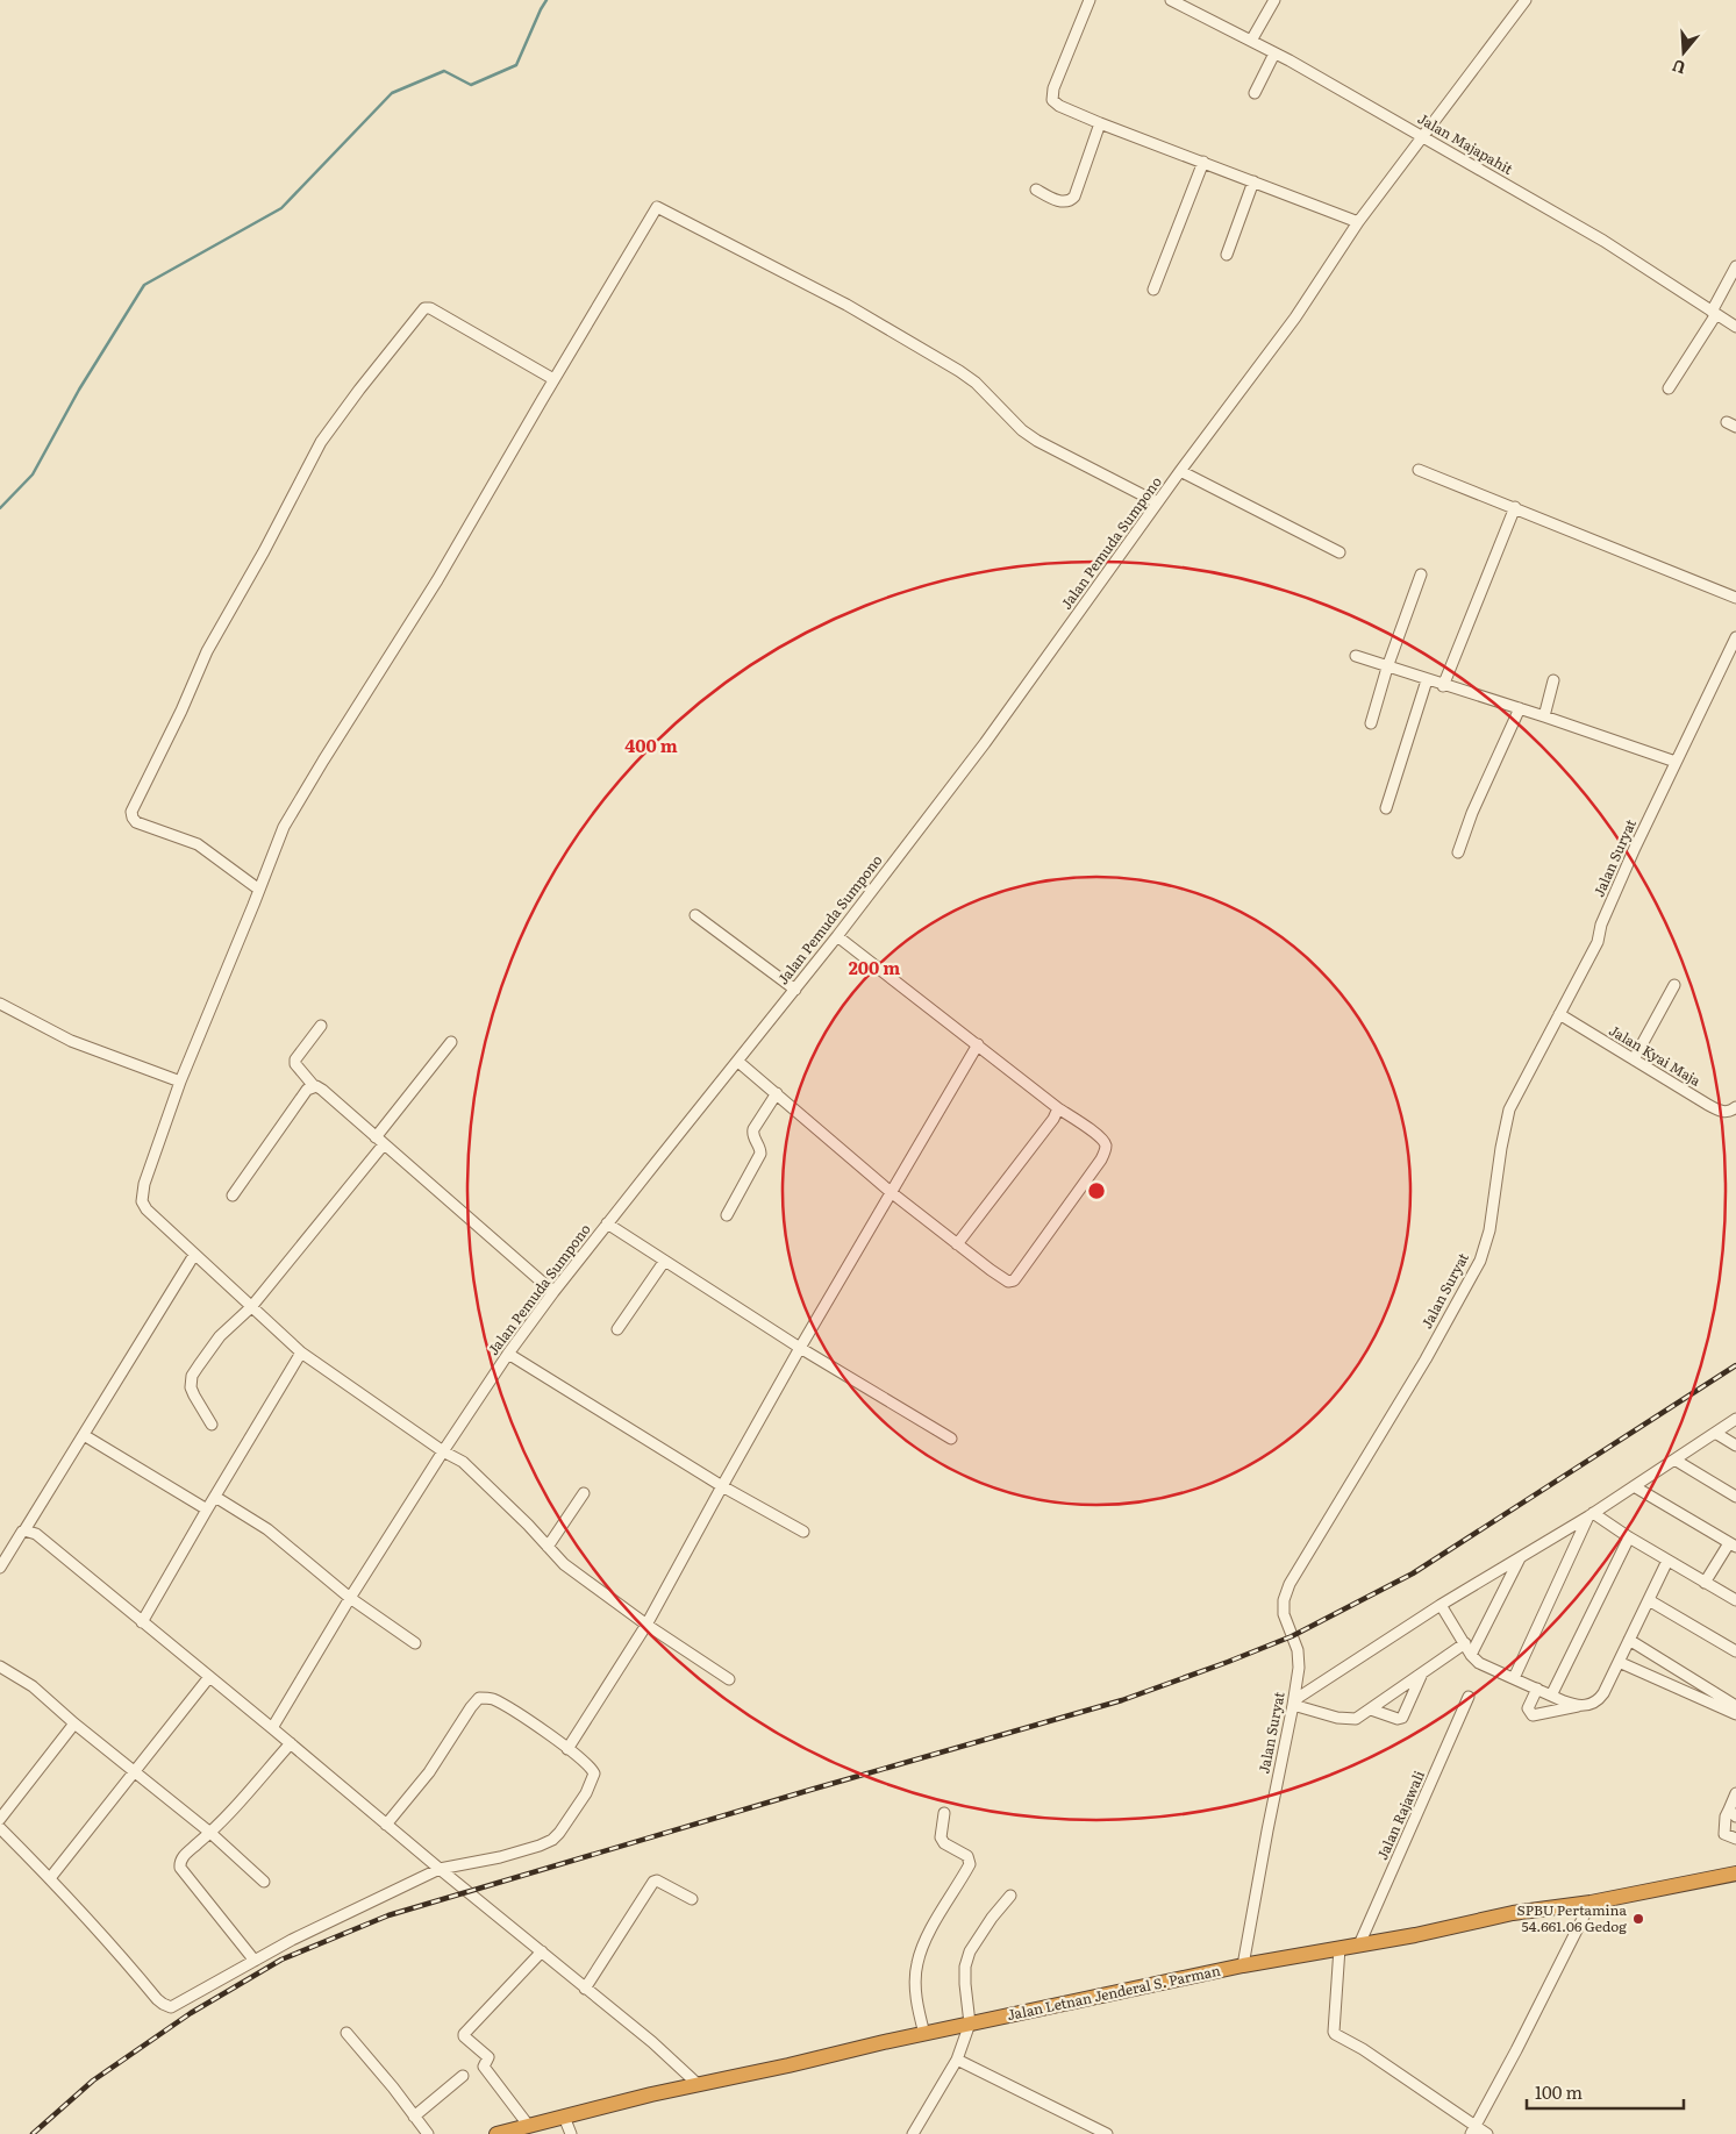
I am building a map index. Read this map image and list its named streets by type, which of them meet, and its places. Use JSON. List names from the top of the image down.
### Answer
{
  "streets": {
    "highway": ["Jalan Letnan Jenderal S. Parman"],
    "street": [
      "Jalan Majapahit",
      "Jalan Pemuda Sumpono",
      "Jalan Suryat",
      "Jalan Kyai Maja",
      "Jalan Rajawali"
    ]
  },
  "crossings": [
    ["Jalan Majapahit", "Jalan Pemuda Sumpono"],
    ["Jalan Suryat", "Jalan Kyai Maja"],
    ["Jalan Suryat", "Jalan Letnan Jenderal S. Parman"],
    ["Jalan Rajawali", "Jalan Letnan Jenderal S. Parman"]
  ],
  "places": ["SPBU Pertamina 54.661.06 Gedog"],
  "scale_bar": "100 m",
  "north": "bottom",
  "rings": ["400 m", "200 m"]
}
